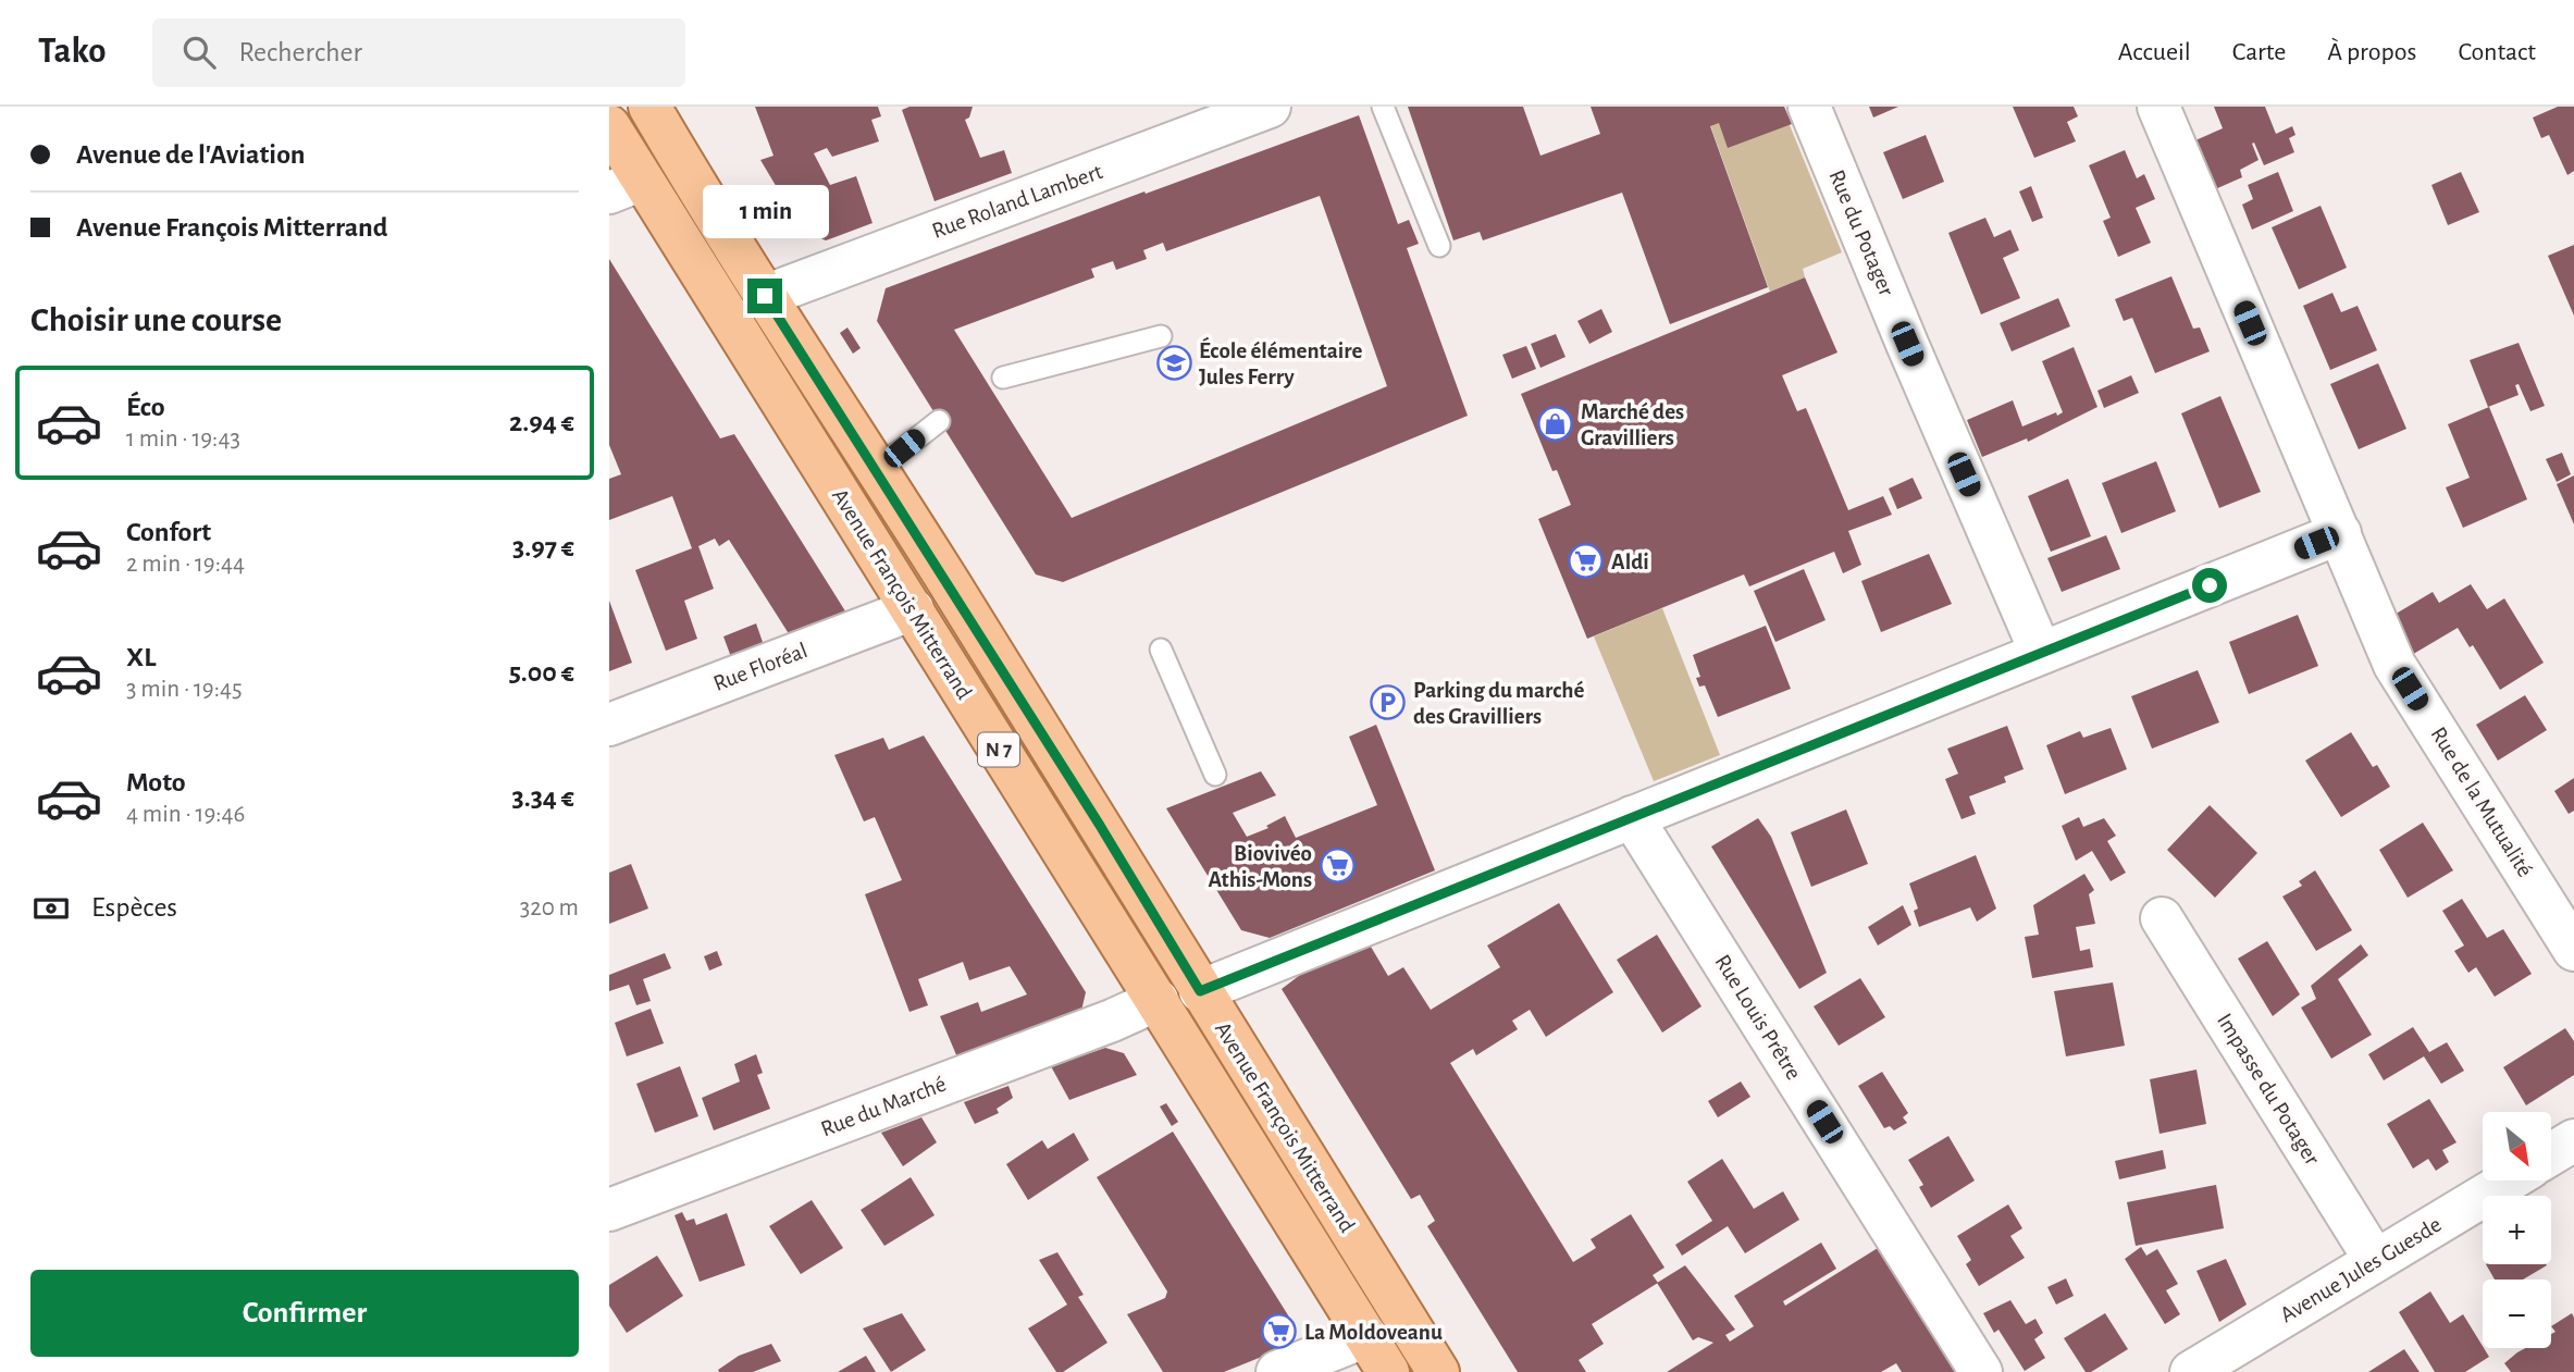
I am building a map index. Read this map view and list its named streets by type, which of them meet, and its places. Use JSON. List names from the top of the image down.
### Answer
{
  "streets": {
    "main road": ["Avenue François Mitterrand", "N 7"],
    "street": [
      "Rue Roland Lambert",
      "Rue du Potager",
      "Rue Floréal",
      "Rue de la Mutualité",
      "Rue Louis Prêtre",
      "Impasse du Potager",
      "Rue du Marché",
      "Avenue Jules Guesde"
    ]
  },
  "crossings": [
    ["Rue Roland Lambert", "Avenue François Mitterrand"],
    ["Avenue François Mitterrand", "Rue Floréal"],
    ["Avenue François Mitterrand", "Rue du Marché"],
    ["Impasse du Potager", "Avenue Jules Guesde"]
  ],
  "places": {
    "school or university": ["École élémentaire Jules Ferry"],
    "shop": ["Marché des Gravilliers"],
    "supermarket": ["Aldi", "Biovivéo Athis-Mons", "La Moldoveanu"],
    "parking": ["Parking du marché des Gravilliers"]
  },
  "north": "bottom right",
  "page": {
    "header": "Tako",
    "search": "Rechercher",
    "nav": [
      "Accueil",
      "Carte",
      "À propos",
      "Contact"
    ],
    "banner": ["Avenue de l'Aviation", "Avenue François Mitterrand"],
    "bubble": "1 min",
    "heading": "Choisir une course",
    "list": [
      {
        "name": "Éco",
        "note": "1 min · 19:43",
        "value": "2.94 €"
      },
      {
        "name": "Confort",
        "note": "2 min · 19:44",
        "value": "3.97 €"
      },
      {
        "name": "XL",
        "note": "3 min · 19:45",
        "value": "5.00 €"
      },
      {
        "name": "Moto",
        "note": "4 min · 19:46",
        "value": "3.34 €"
      }
    ],
    "pay": ["Espèces", "320 m"],
    "map_buttons": ["+", "−"],
    "buttons": "Confirmer"
  }
}
